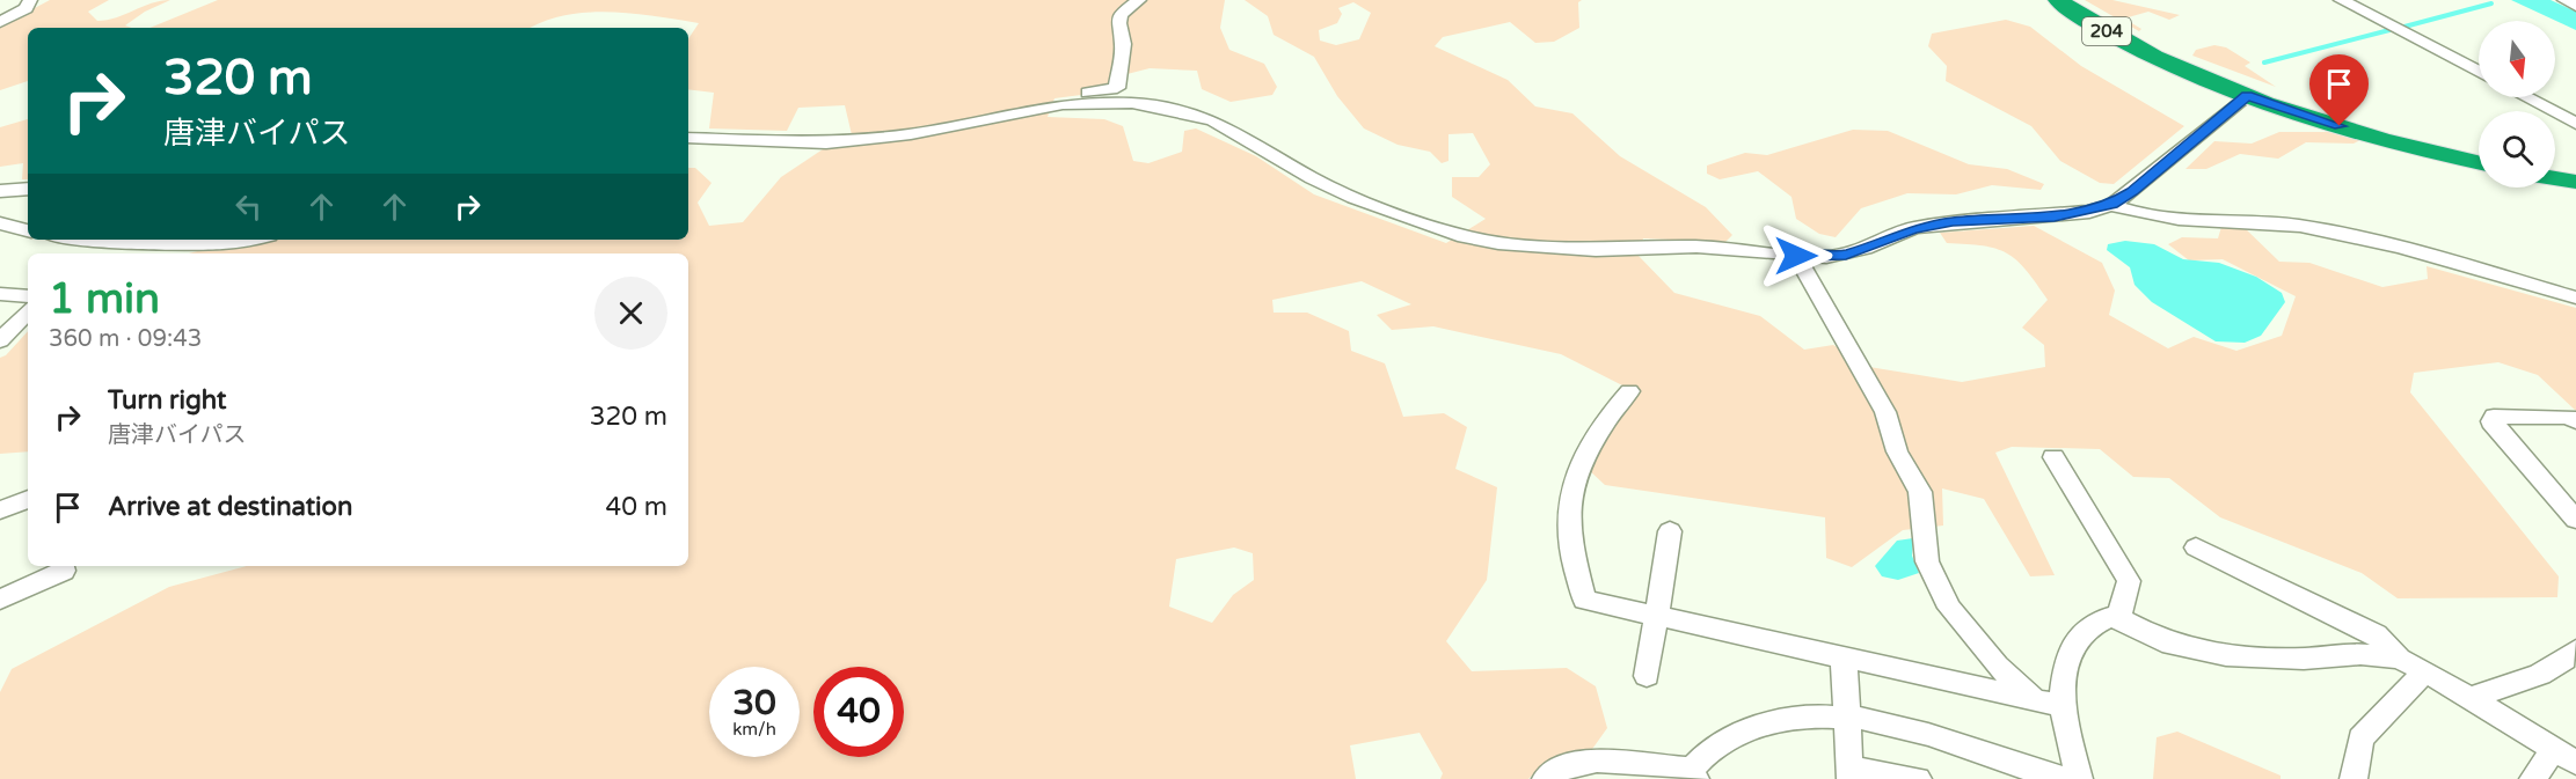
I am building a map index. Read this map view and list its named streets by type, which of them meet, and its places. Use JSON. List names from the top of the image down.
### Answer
{
  "streets": {
    "highway": ["204"]
  },
  "north": "bottom",
  "page": {
    "turn": ["320 m", "唐津バイパス"],
    "heading": ["1 min", "360 m · 09:43"],
    "list": [
      {
        "name": "Turn right",
        "note": "唐津バイパス",
        "value": "320 m"
      },
      {
        "name": "Arrive at destination",
        "value": "40 m"
      }
    ],
    "speed": "30 km/h",
    "limit": "40"
  }
}
